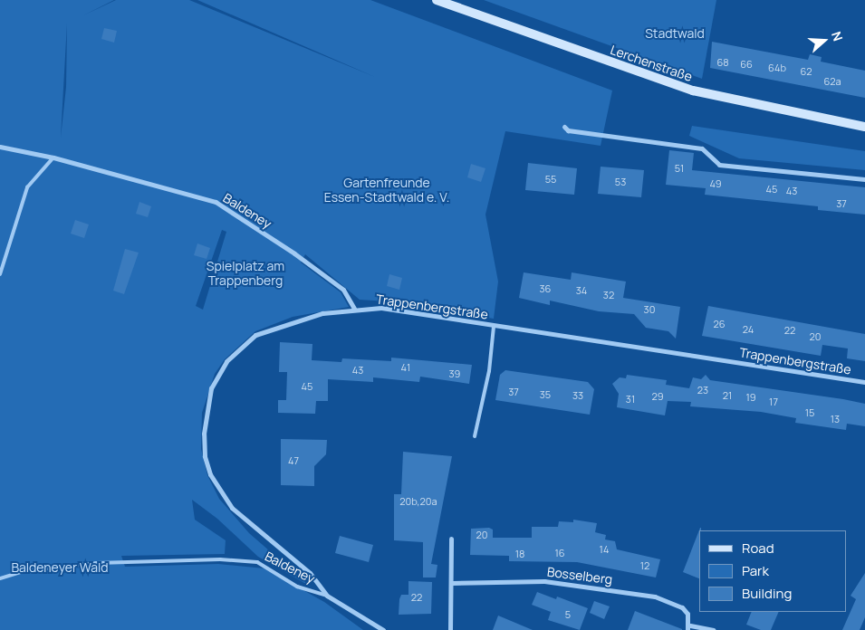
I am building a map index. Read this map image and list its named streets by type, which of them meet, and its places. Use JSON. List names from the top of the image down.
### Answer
{
  "streets": {
    "main road": ["Lerchenstraße"],
    "street": ["Baldeney", "Trappenbergstraße", "Bosselberg"]
  },
  "crossings": [
    ["Baldeney", "Trappenbergstraße"]
  ],
  "parks": [
    "Stadtwald",
    "Gartenfreunde Essen-Stadtwald e. V.",
    "Spielplatz am Trappenberg",
    "Baldeneyer Wald"
  ],
  "house_numbers": [
    "68",
    "66",
    "64b",
    "62",
    "62a",
    "51",
    "55",
    "53",
    "49",
    "45",
    "43",
    "37",
    "36",
    "34",
    "32",
    "30",
    "26",
    "24",
    "22",
    "20",
    "41",
    "43",
    "39",
    "45",
    "23",
    "37",
    "35",
    "33",
    "21",
    "29",
    "19",
    "31",
    "17",
    "15",
    "13",
    "47",
    "20b,20a",
    "20",
    "14",
    "16",
    "18",
    "12",
    "22",
    "5"
  ],
  "legend": ["Road", "Park", "Building"],
  "north": "right"
}
